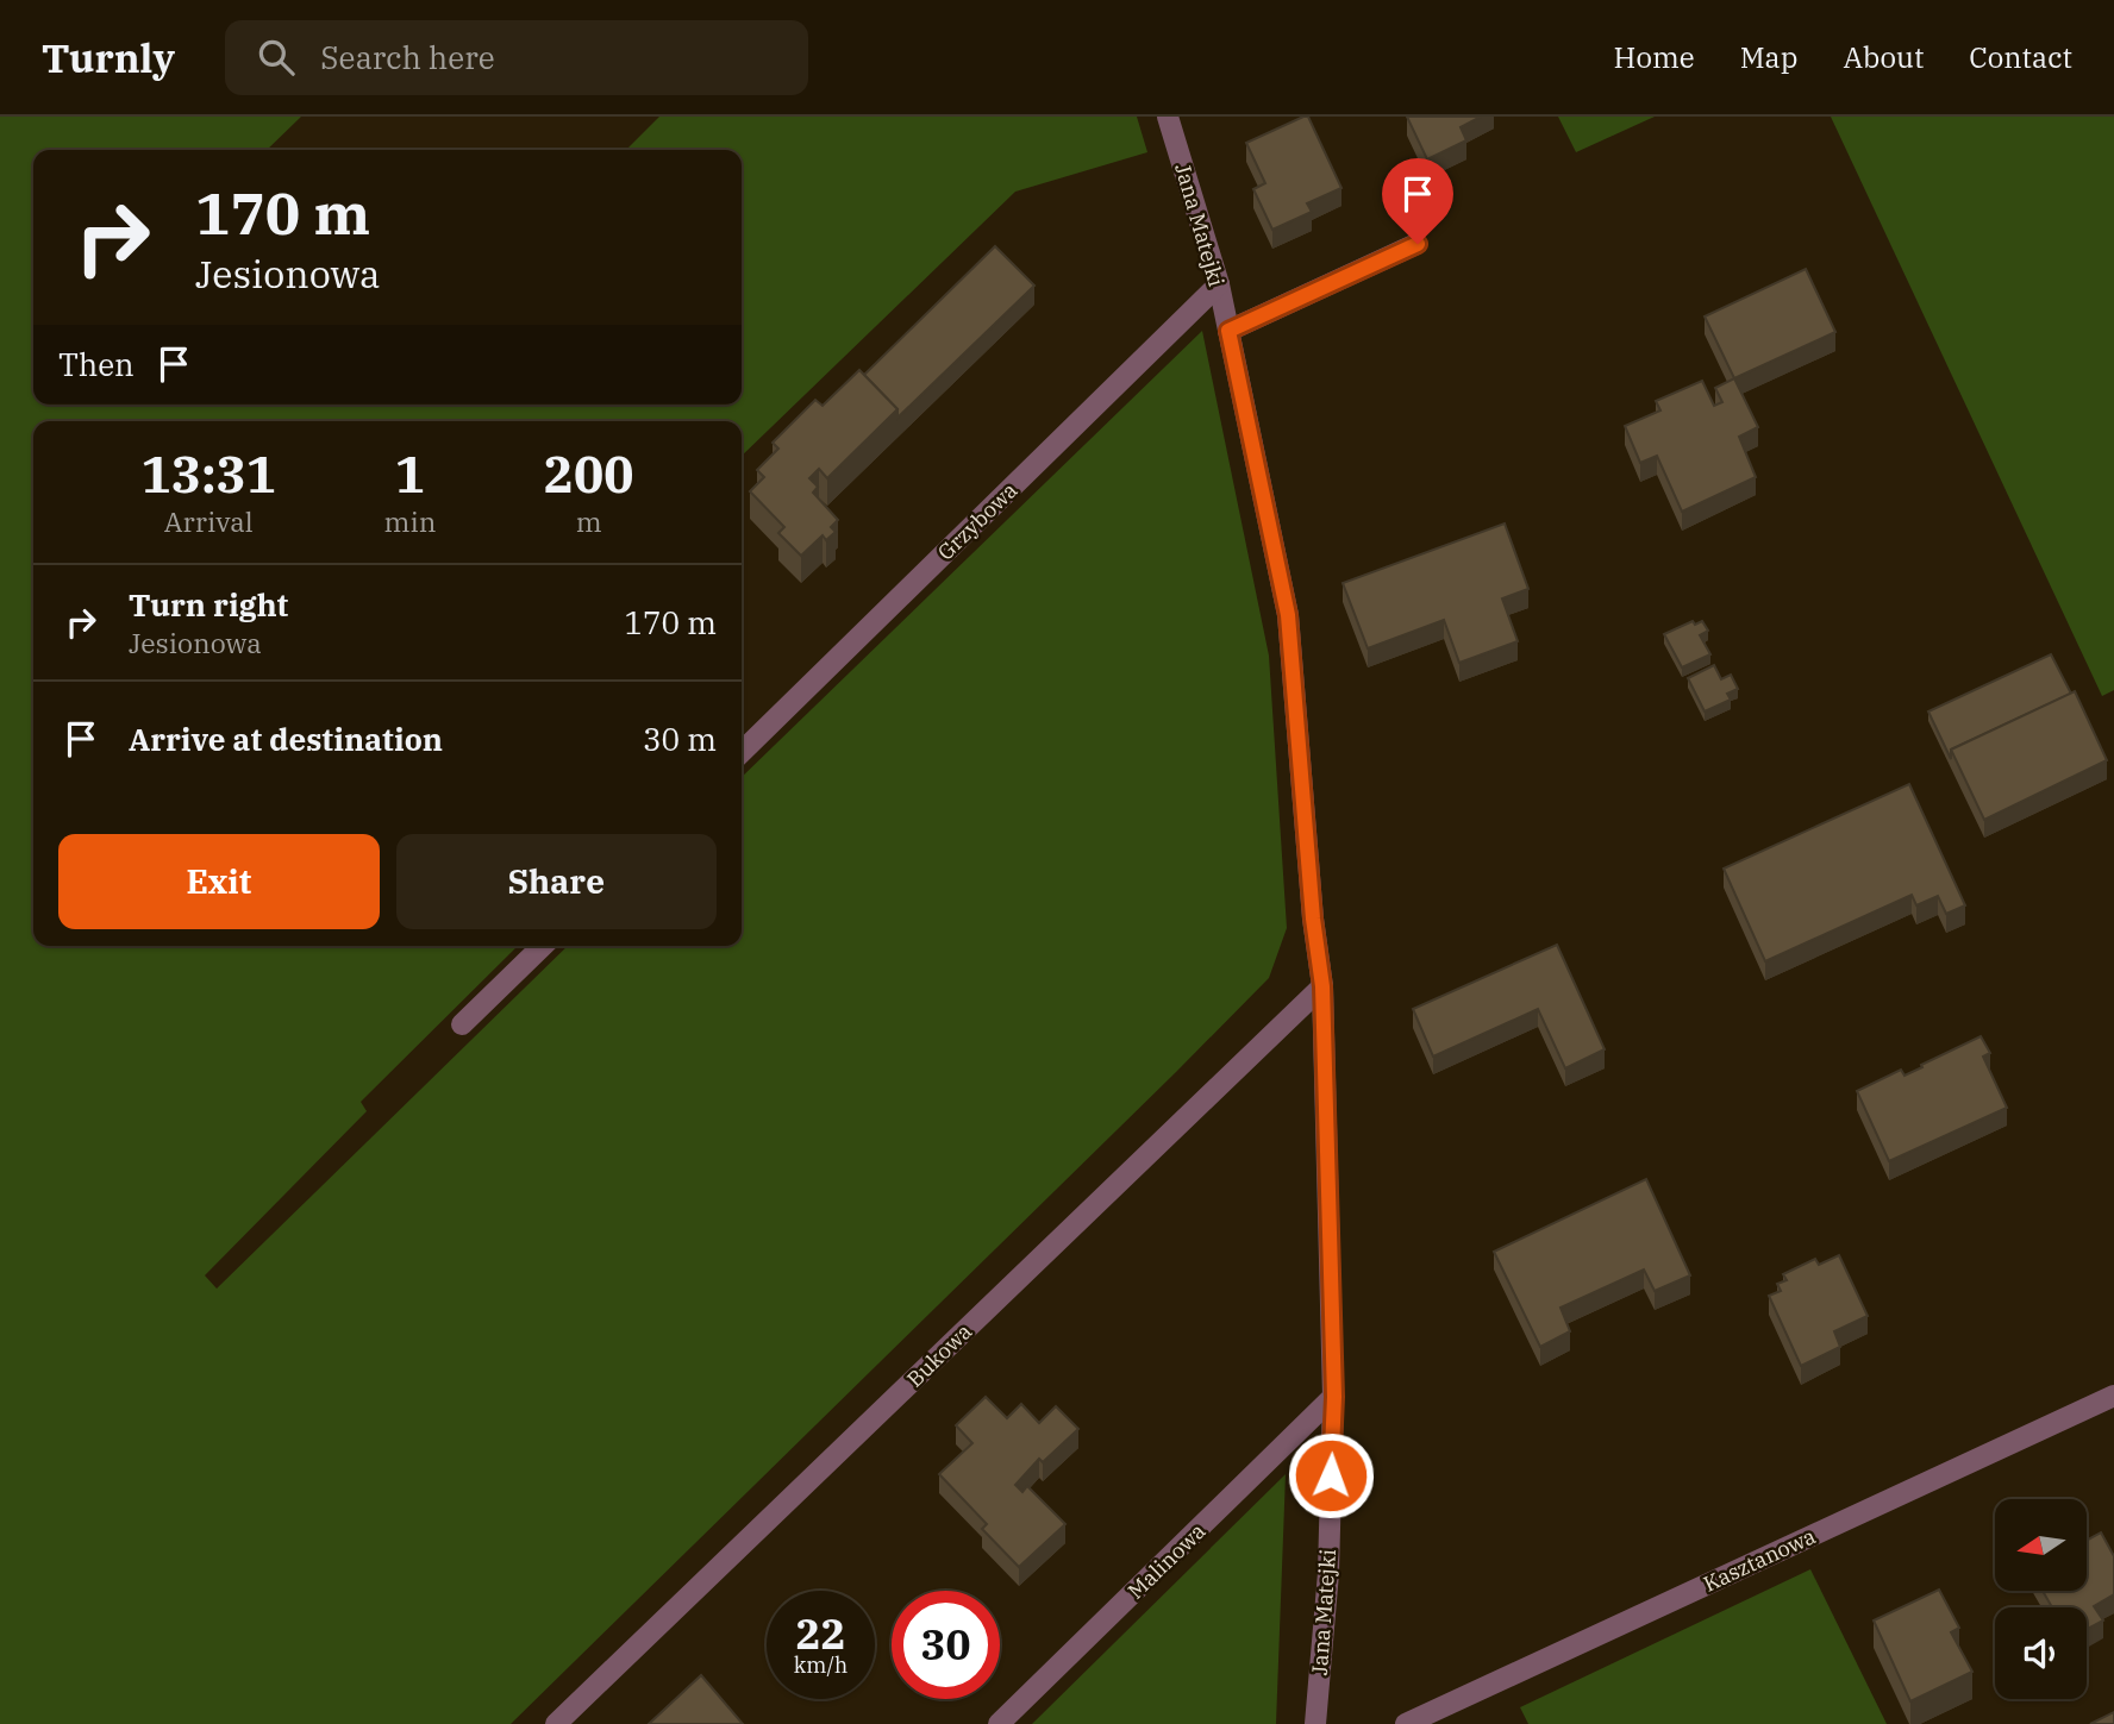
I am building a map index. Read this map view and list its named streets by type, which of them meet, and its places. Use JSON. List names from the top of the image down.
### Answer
{
  "streets": {
    "street": [
      "Jana Matejki",
      "Grzybowa",
      "Bukowa",
      "Kasztanowa",
      "Malinowa"
    ]
  },
  "crossings": [
    ["Jana Matejki", "Grzybowa"],
    ["Jana Matejki", "Bukowa"],
    ["Jana Matejki", "Malinowa"]
  ],
  "north": "left",
  "page": {
    "header": "Turnly",
    "search": "Search here",
    "nav": [
      "Home",
      "Map",
      "About",
      "Contact"
    ],
    "turn": ["170 m", "Jesionowa"],
    "then": "Then",
    "eta": [
      "13:31",
      "Arrival",
      "1",
      "min",
      "200",
      "m"
    ],
    "list": [
      {
        "name": "Turn right",
        "note": "Jesionowa",
        "value": "170 m"
      },
      {
        "name": "Arrive at destination",
        "value": "30 m"
      }
    ],
    "buttons": ["Exit", "Share"],
    "speed": "22 km/h",
    "limit": "30"
  }
}
